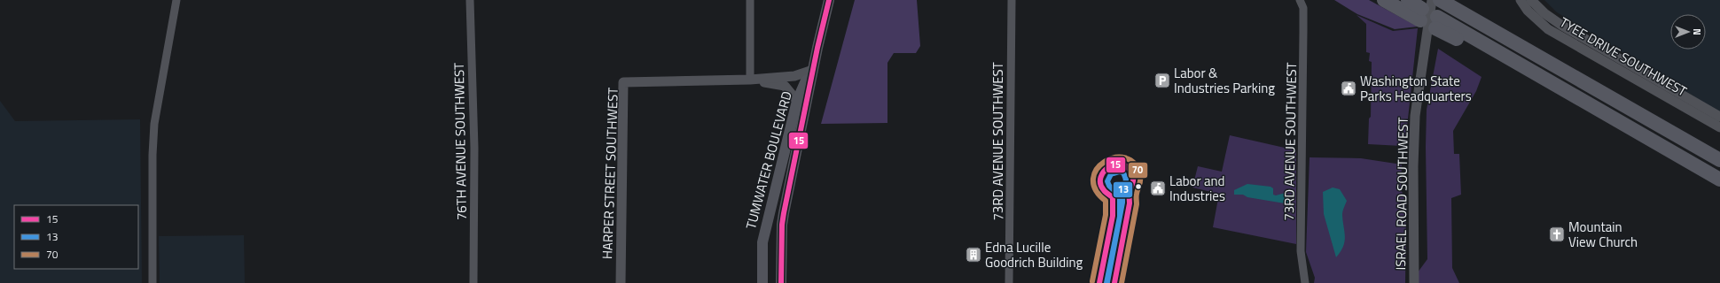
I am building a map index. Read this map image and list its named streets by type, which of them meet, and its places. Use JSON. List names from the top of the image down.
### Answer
{
  "streets": {
    "main road": ["TUMWATER BOULEVARD"],
    "street": [
      "TYEE DRIVE SOUTHWEST",
      "76TH AVENUE SOUTHWEST",
      "73RD AVENUE SOUTHWEST",
      "HARPER STREET SOUTHWEST",
      "ISRAEL ROAD SOUTHWEST"
    ]
  },
  "crossings": [
    ["TUMWATER BOULEVARD", "HARPER STREET SOUTHWEST"]
  ],
  "places": {
    "parking": ["Labor & Industries Parking"],
    "public building": ["Washington State Parks Headquarters", "Labor and Industries"],
    "church": ["Mountain View Church"],
    "building": ["Edna Lucille Goodrich Building"]
  },
  "lines": ["transit line 15", "transit line 70", "transit line 13"],
  "legend": ["15", "13", "70"],
  "north": "right"
}
